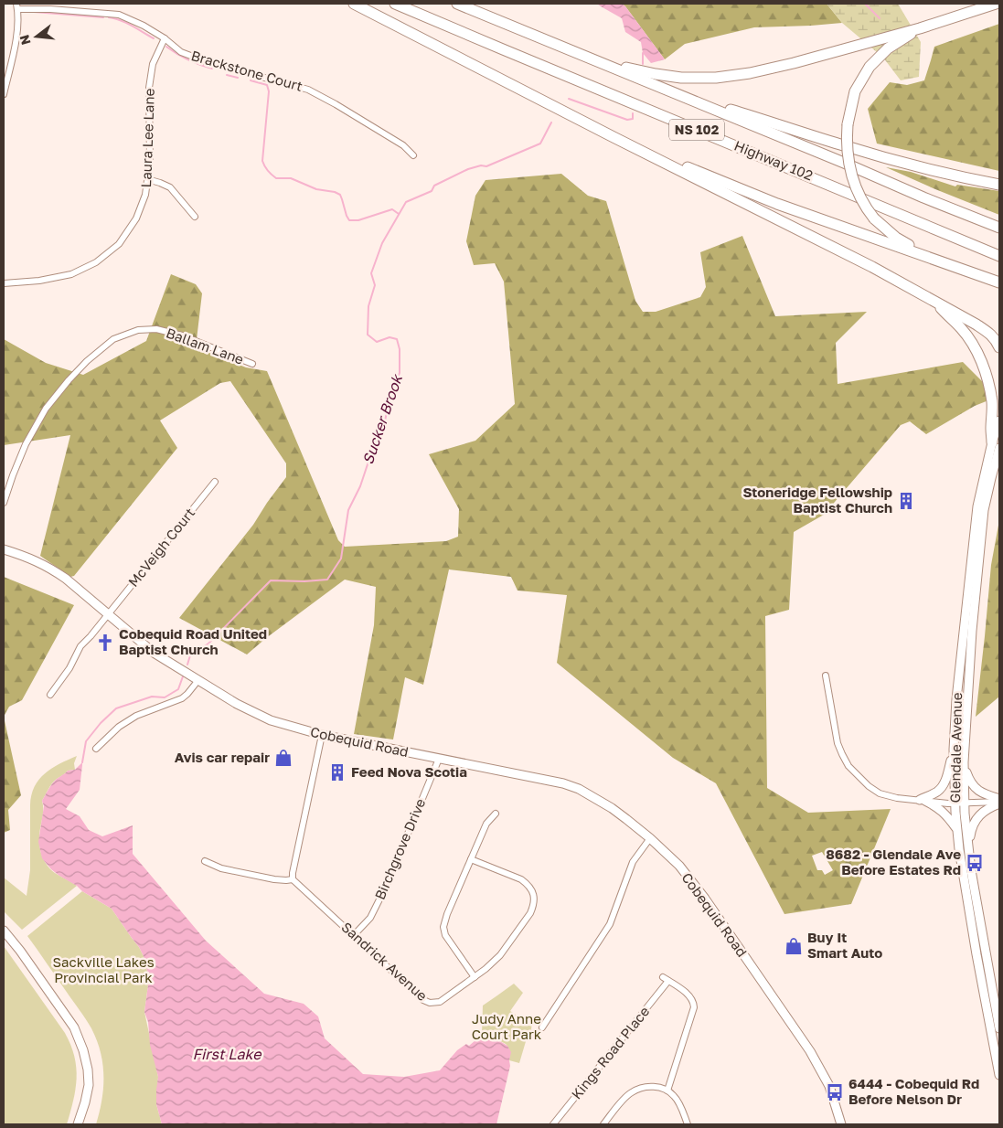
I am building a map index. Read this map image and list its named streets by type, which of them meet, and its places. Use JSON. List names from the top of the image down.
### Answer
{
  "streets": {
    "highway": ["NS 102", "Highway 102"],
    "main road": ["Cobequid Road", "Glendale Avenue"],
    "street": [
      "Brackstone Court",
      "Laura Lee Lane",
      "Ballam Lane",
      "McVeigh Court",
      "Birchgrove Drive",
      "Sandrick Avenue",
      "Kings Road Place"
    ]
  },
  "crossings": [
    ["Brackstone Court", "Laura Lee Lane"],
    ["McVeigh Court", "Cobequid Road"],
    ["Cobequid Road", "Birchgrove Drive"],
    ["Birchgrove Drive", "Sandrick Avenue"]
  ],
  "water": ["Sucker Brook", "First Lake"],
  "parks": ["Sackville Lakes Provincial Park", "Judy Anne Court Park"],
  "places": {
    "building": ["Stoneridge Fellowship Baptist Church", "Feed Nova Scotia"],
    "church": ["Cobequid Road United Baptist Church"],
    "shop": ["Avis car repair", "Buy It Smart Auto"],
    "bus stop": ["8682 - Glendale Ave Before Estates Rd", "6444 - Cobequid Rd Before Nelson Dr"]
  },
  "north": "left"
}
